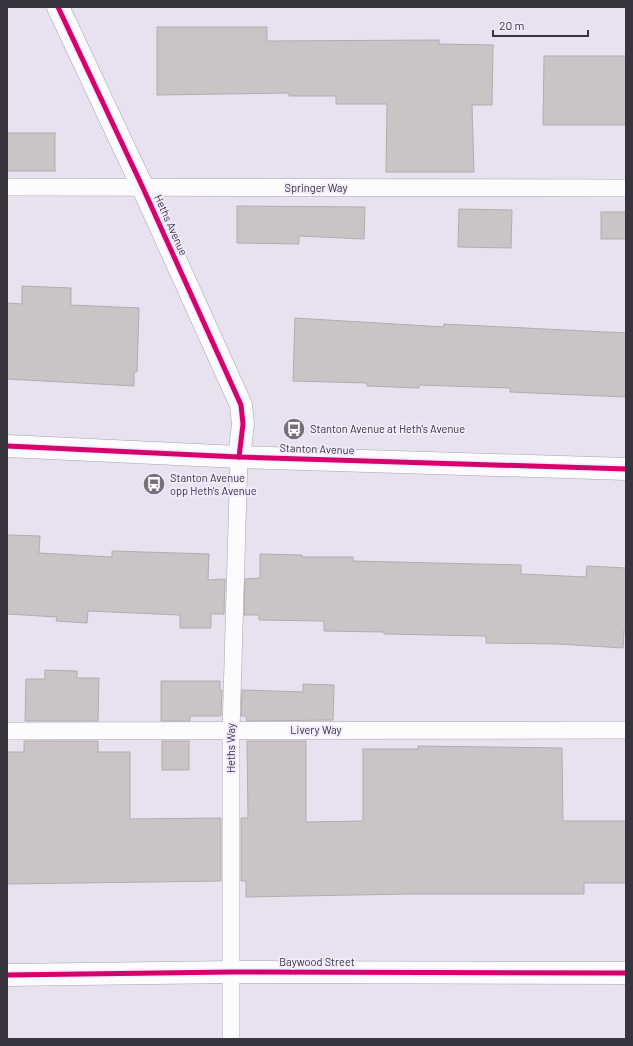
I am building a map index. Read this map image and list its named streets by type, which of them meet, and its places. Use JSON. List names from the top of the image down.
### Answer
{
  "streets": {
    "street": ["Heths Avenue", "Stanton Avenue", "Baywood Street"],
    "lane": ["Springer Way", "Livery Way", "Heths Way"]
  },
  "crossings": [
    ["Springer Way", "Heths Avenue"],
    ["Heths Avenue", "Stanton Avenue"],
    ["Heths Avenue", "Heths Way"],
    ["Stanton Avenue", "Heths Way"],
    ["Livery Way", "Heths Way"],
    ["Heths Way", "Baywood Street"]
  ],
  "places": {
    "bus stop": ["Stanton Avenue at Heth's Avenue", "Stanton Avenue opp Heth's Avenue"]
  },
  "scale_bar": "20 m"
}
